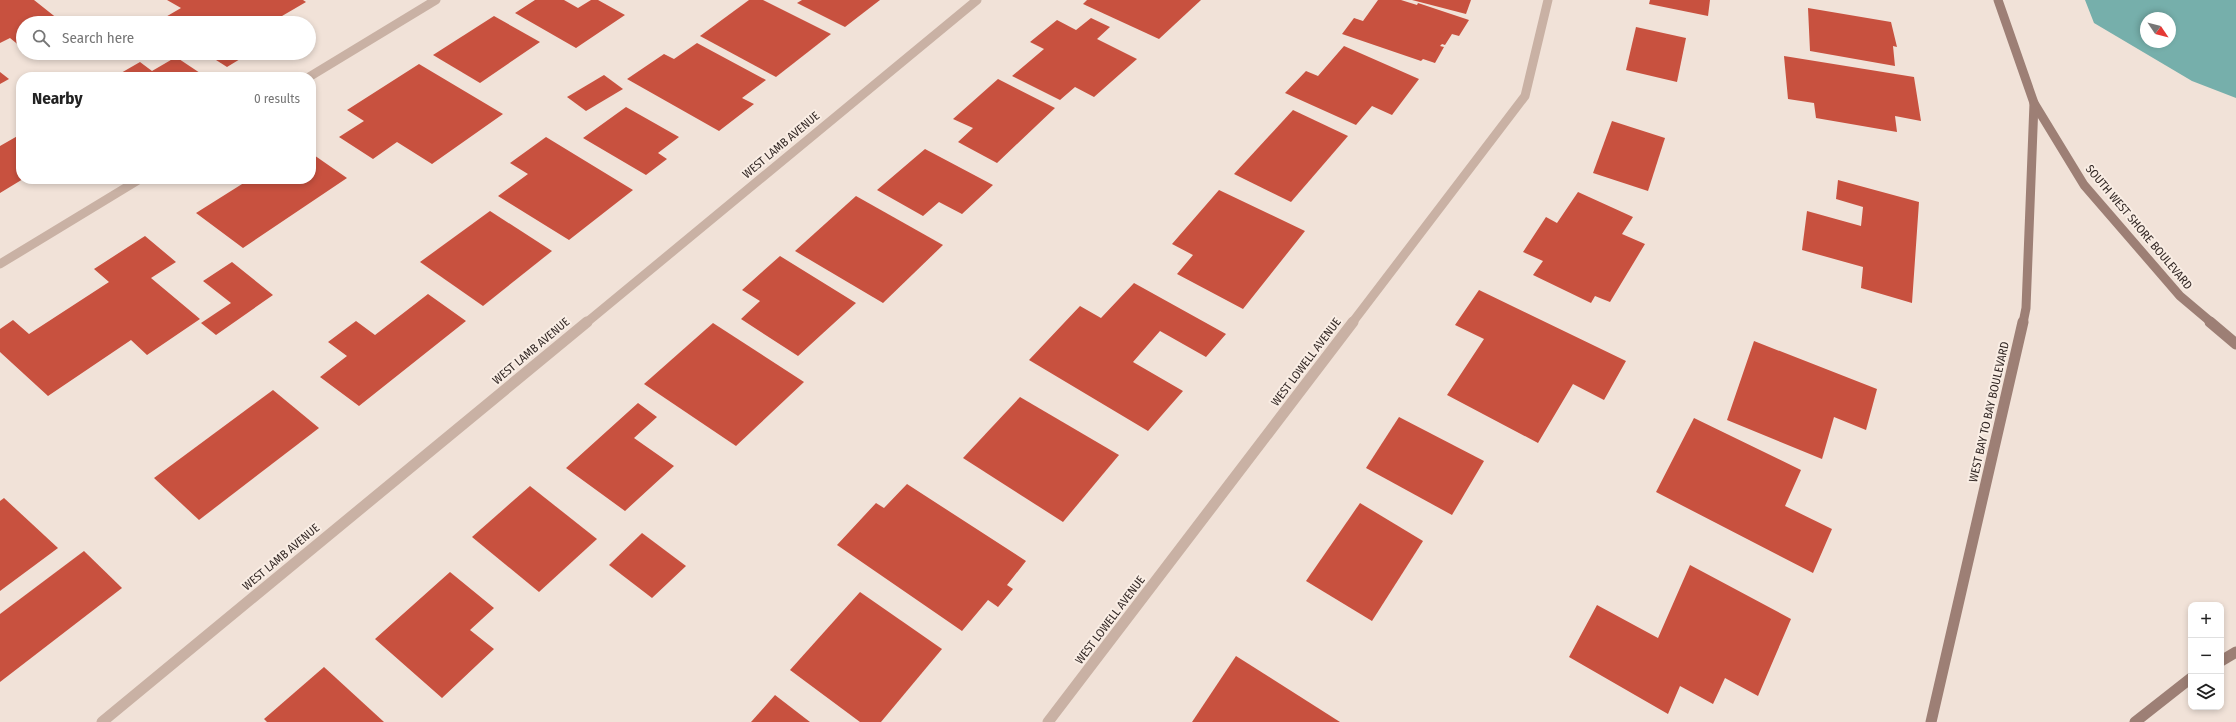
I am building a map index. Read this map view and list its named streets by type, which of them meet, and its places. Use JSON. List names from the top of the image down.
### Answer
{
  "streets": {
    "street": [
      "WEST LAMB AVENUE",
      "SOUTH WEST SHORE BOULEVARD",
      "WEST LOWELL AVENUE",
      "WEST BAY TO BAY BOULEVARD"
    ]
  },
  "crossings": [
    ["SOUTH WEST SHORE BOULEVARD", "WEST BAY TO BAY BOULEVARD"]
  ],
  "north": "bottom right",
  "page": {
    "search": "Search here",
    "heading": ["Nearby", "0 results"],
    "map_buttons": ["+", "−"]
  }
}
